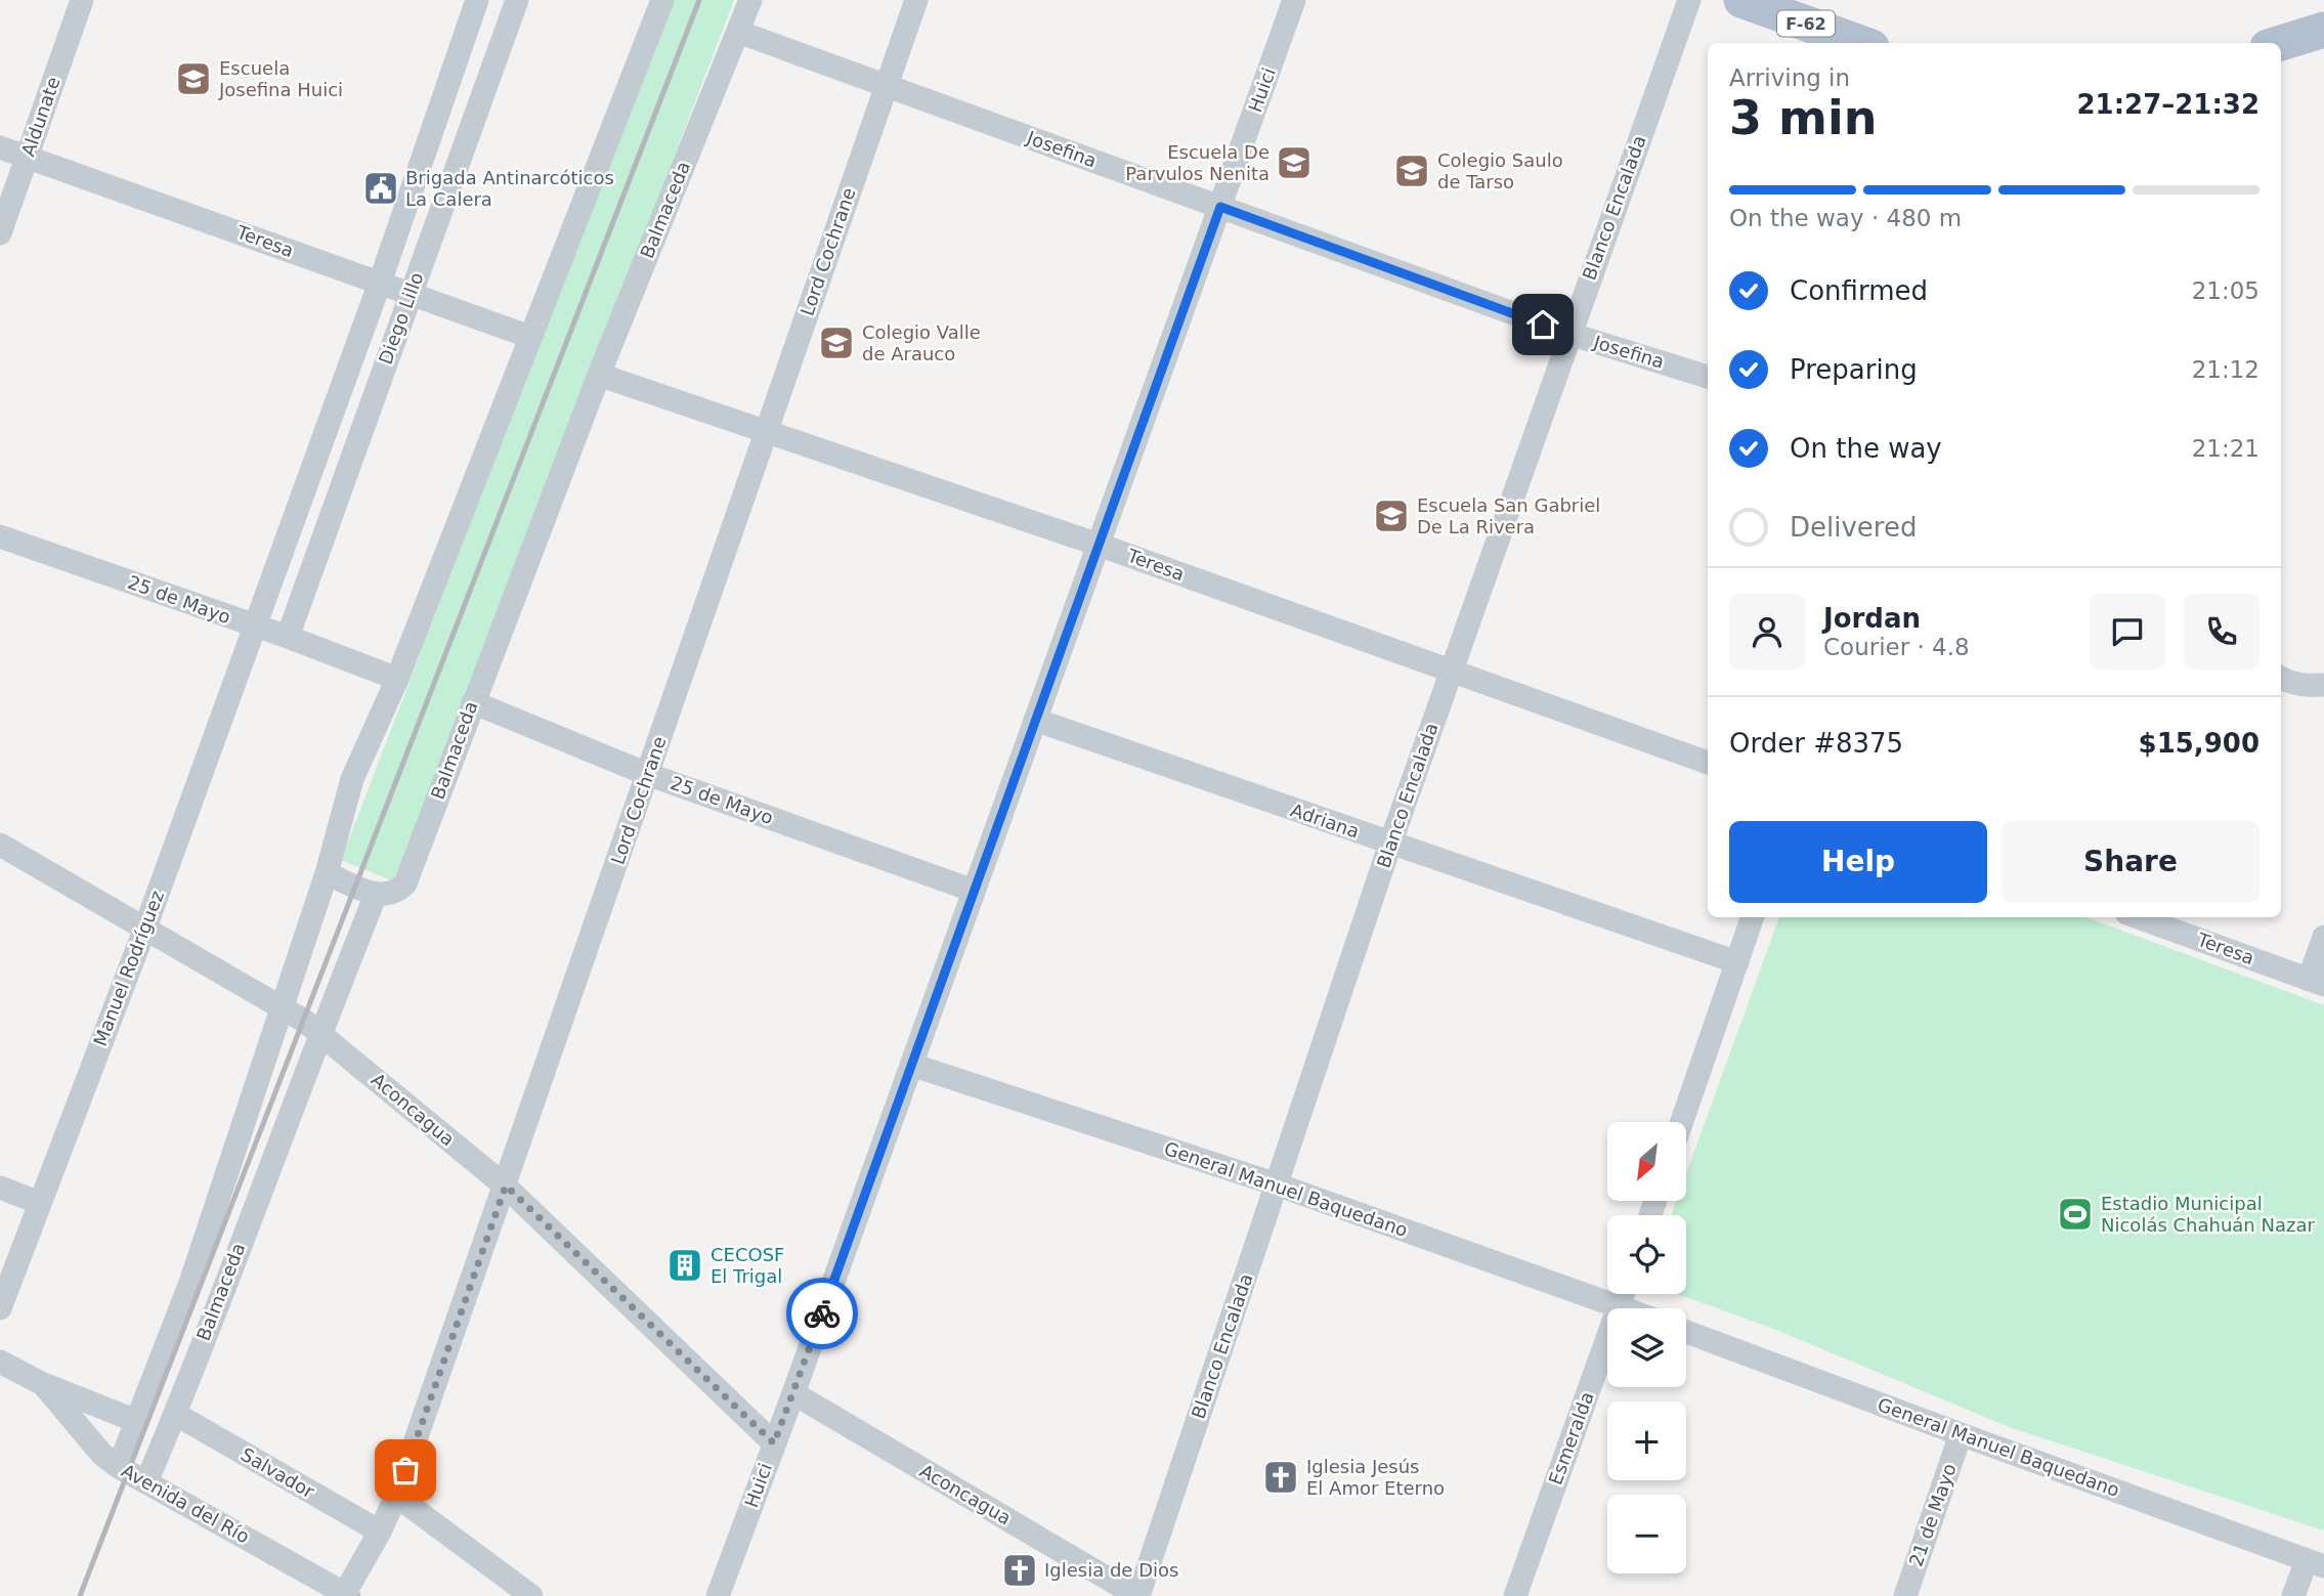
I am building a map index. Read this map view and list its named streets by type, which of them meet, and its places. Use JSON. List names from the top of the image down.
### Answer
{
  "streets": {
    "main road": ["F-62"],
    "street": [
      "Huici",
      "Aldunate",
      "Josefina",
      "Blanco Encalada",
      "Balmaceda",
      "Teresa",
      "Lord Cochrane",
      "Diego Lillo",
      "25 de Mayo",
      "Adriana",
      "Manuel Rodríguez",
      "Aconcagua",
      "General Manuel Baquedano",
      "Esmeralda",
      "Salvador",
      "Avenida del Río",
      "21 de Mayo"
    ]
  },
  "crossings": [
    ["Huici", "Josefina"],
    ["Huici", "Teresa"],
    ["Huici", "25 de Mayo"],
    ["Huici", "Adriana"],
    ["Huici", "Aconcagua"],
    ["Huici", "General Manuel Baquedano"],
    ["Aldunate", "Teresa"],
    ["Josefina", "Blanco Encalada"],
    ["Josefina", "Balmaceda"],
    ["Josefina", "Lord Cochrane"],
    ["Blanco Encalada", "Teresa"],
    ["Blanco Encalada", "Adriana"],
    ["Blanco Encalada", "Aconcagua"],
    ["Blanco Encalada", "General Manuel Baquedano"],
    ["Balmaceda", "Teresa"],
    ["Balmaceda", "25 de Mayo"],
    ["Balmaceda", "Aconcagua"],
    ["Balmaceda", "Salvador"],
    ["Balmaceda", "Avenida del Río"],
    ["Teresa", "Lord Cochrane"],
    ["Teresa", "Diego Lillo"],
    ["Lord Cochrane", "25 de Mayo"],
    ["Lord Cochrane", "Aconcagua"],
    ["Lord Cochrane", "Salvador"],
    ["Lord Cochrane", "Avenida del Río"],
    ["Diego Lillo", "25 de Mayo"],
    ["Diego Lillo", "Manuel Rodríguez"],
    ["25 de Mayo", "Manuel Rodríguez"],
    ["Manuel Rodríguez", "Aconcagua"],
    ["General Manuel Baquedano", "Esmeralda"],
    ["General Manuel Baquedano", "21 de Mayo"]
  ],
  "places": {
    "school or university": [
      "Escuela Josefina Huici",
      "Escuela De Parvulos Nenita",
      "Colegio Saulo de Tarso",
      "Colegio Valle de Arauco",
      "Escuela San Gabriel De La Rivera"
    ],
    "public building": ["Brigada Antinarcóticos La Calera"],
    "sports": ["Estadio Municipal Nicolás Chahuán Nazar"],
    "building": ["CECOSF El Trigal"],
    "church": ["Iglesia Jesús El Amor Eterno", "Iglesia de Dios"]
  },
  "north": "bottom left",
  "page": {
    "heading": ["3 min", "Arriving in", "21:27–21:32"],
    "panel": [
      "Jordan",
      "Courier · 4.8",
      "Order #8375",
      "$15,900"
    ],
    "bar": "On the way · 480 m",
    "list": [
      ["Confirmed", "21:05"],
      ["Preparing", "21:12"],
      ["On the way", "21:21"],
      "Delivered"
    ],
    "buttons": ["Help", "Share"],
    "map_buttons": ["+", "−"]
  }
}
